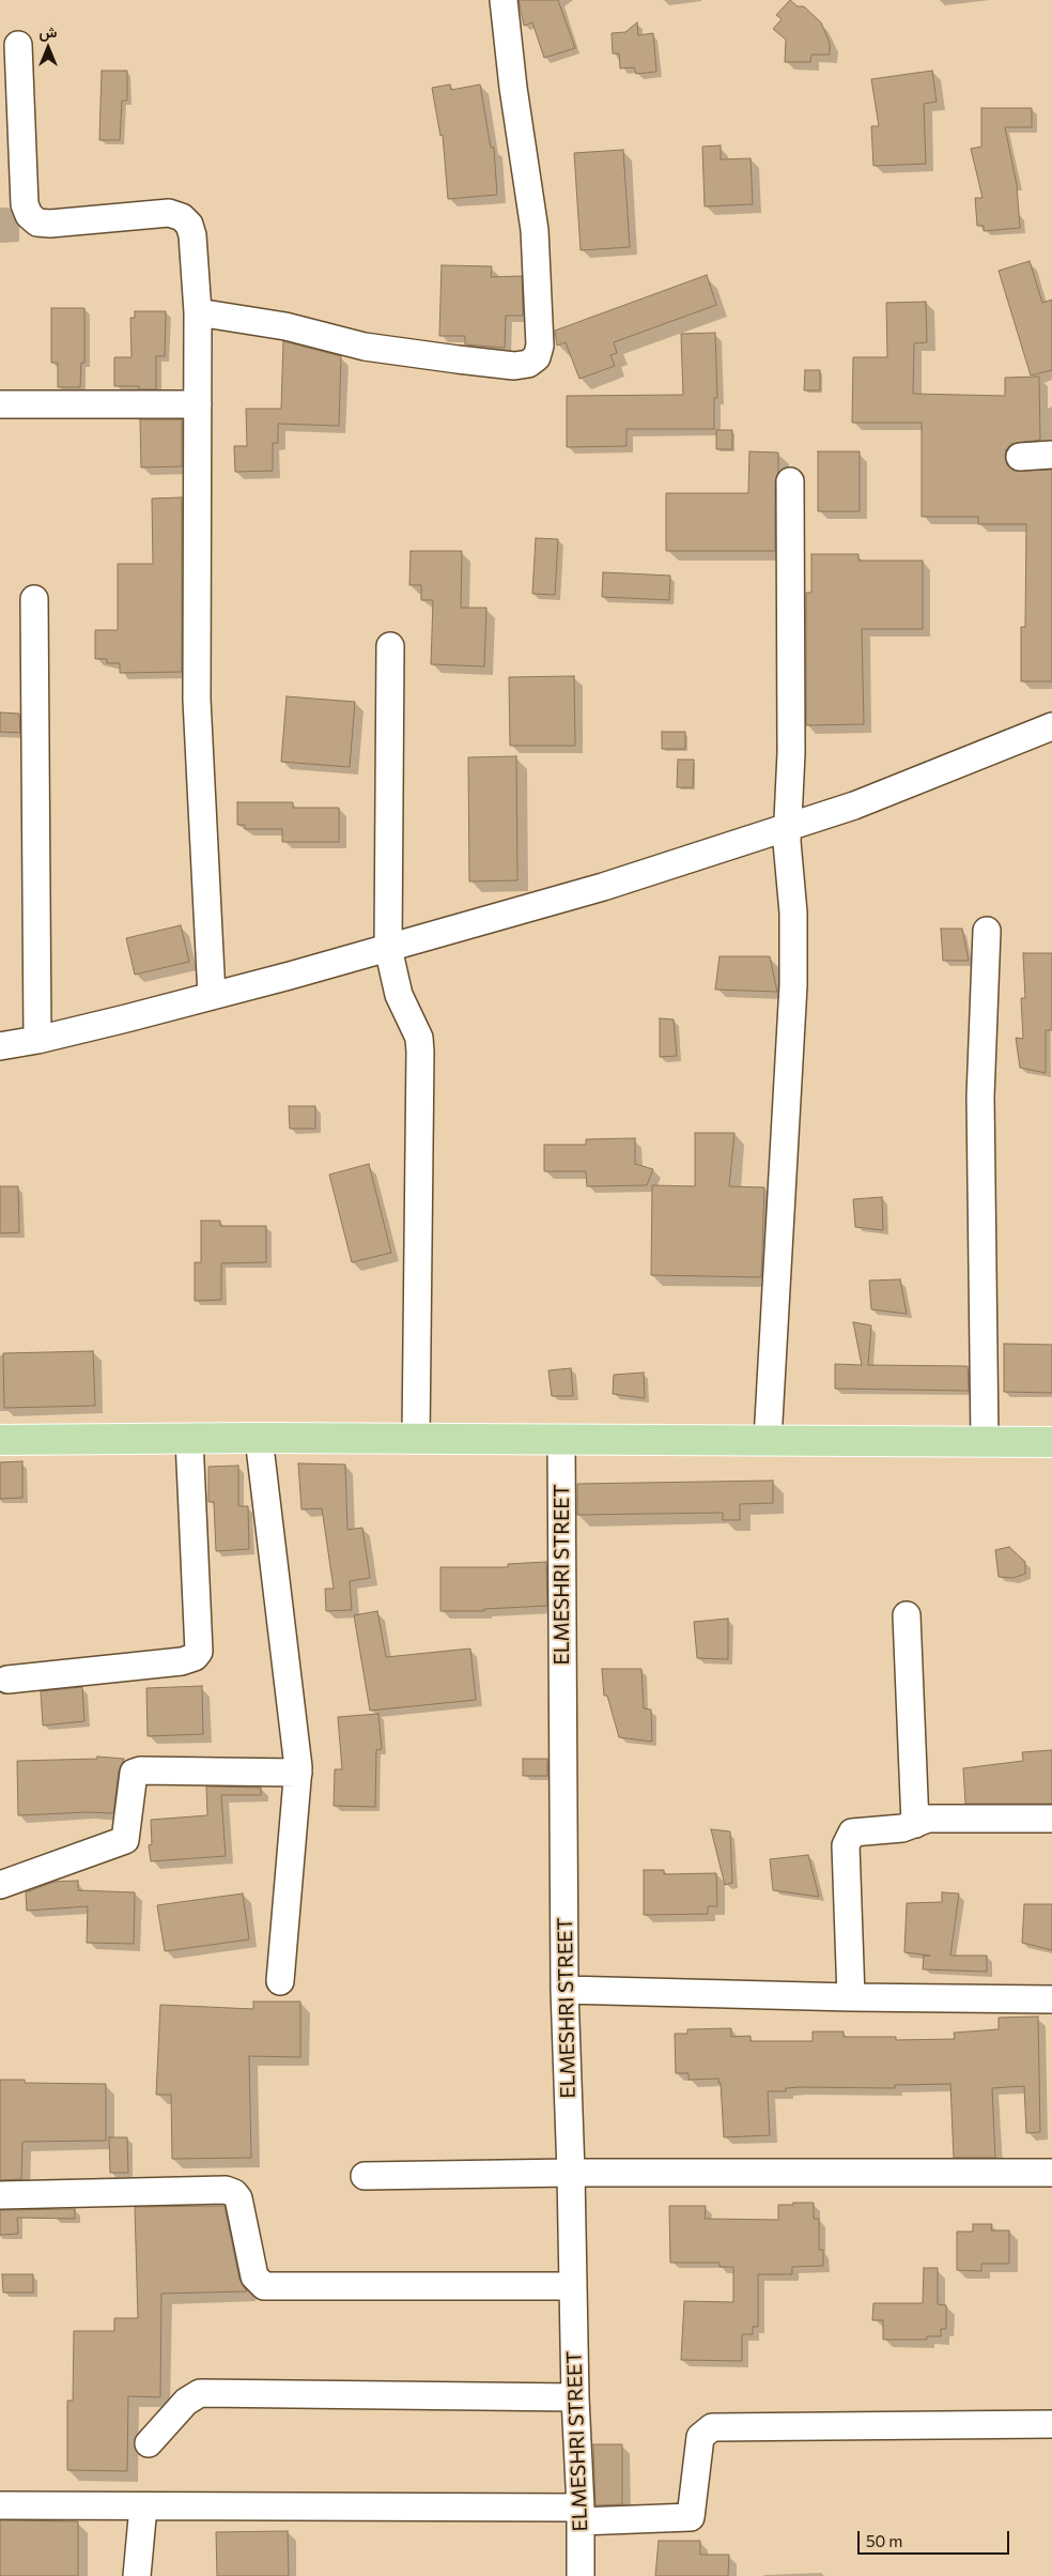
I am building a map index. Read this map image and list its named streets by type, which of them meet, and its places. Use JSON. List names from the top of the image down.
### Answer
{
  "streets": {
    "street": ["ELMESHRI STREET"]
  },
  "scale_bar": "50 m",
  "north": "top"
}
